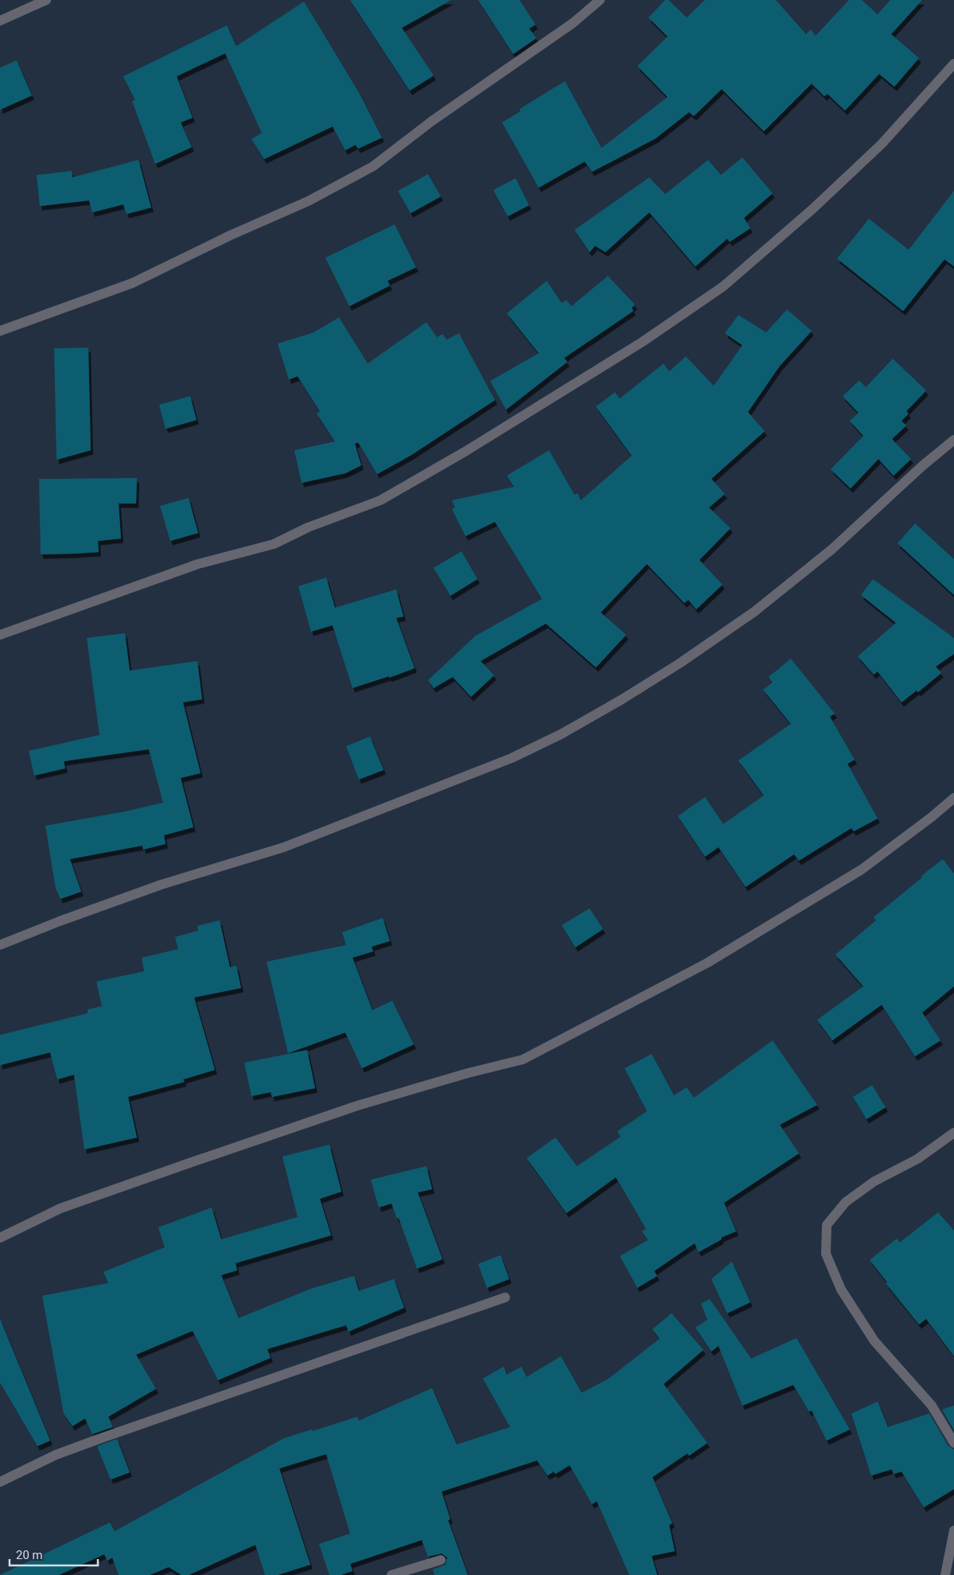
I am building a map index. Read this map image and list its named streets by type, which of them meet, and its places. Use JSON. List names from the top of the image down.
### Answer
{
  "scale_bar": "20 m"
}
